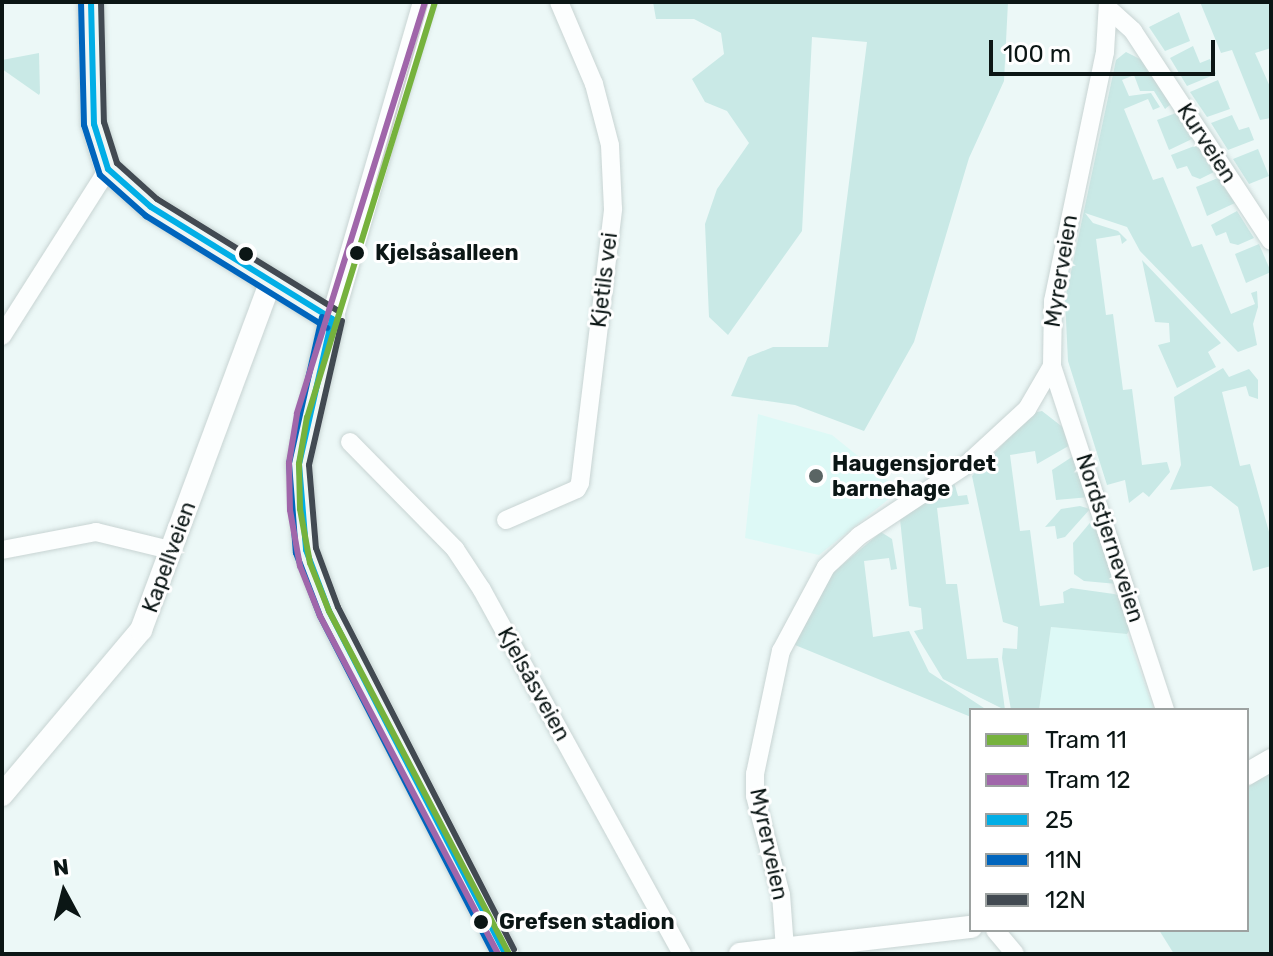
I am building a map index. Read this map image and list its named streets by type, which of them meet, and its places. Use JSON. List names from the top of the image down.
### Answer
{
  "streets": {
    "street": [
      "Kurveien",
      "Myrerveien",
      "Kjetils vei",
      "Nordstjerneveien",
      "Kapellveien",
      "Kjelsåsveien"
    ]
  },
  "crossings": [
    ["Kurveien", "Myrerveien"],
    ["Myrerveien", "Nordstjerneveien"]
  ],
  "places": ["Kjelsåsalleen", "Haugensjordet barnehage", "Grefsen stadion"],
  "lines": [
    "tram line 11",
    "tram line 12",
    "transit line 25",
    "transit line 11N",
    "transit line 12N"
  ],
  "legend": [
    "Tram 11",
    "Tram 12",
    "25",
    "11N",
    "12N"
  ],
  "scale_bar": "100 m",
  "north": "top"
}
